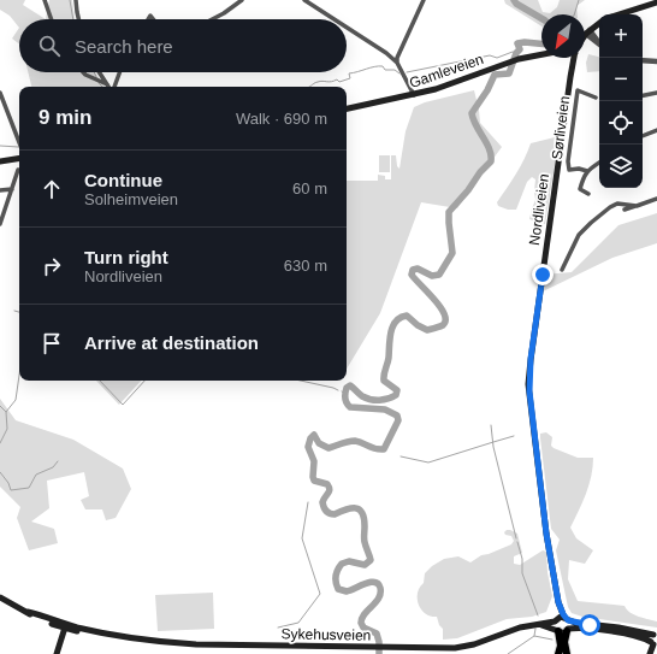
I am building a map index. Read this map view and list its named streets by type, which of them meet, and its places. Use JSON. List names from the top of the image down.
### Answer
{
  "streets": {
    "main road": ["Gamleveien", "Nordliveien", "Sykehusveien"],
    "street": ["Sørliveien"]
  },
  "crossings": [
    ["Nordliveien", "Sykehusveien"]
  ],
  "north": "bottom left",
  "page": {
    "map_buttons": ["+", "−"],
    "search": "Search here",
    "heading": ["9 min", "Walk · 690 m"],
    "list": [
      ["Continue", "Solheimveien", "60 m"],
      ["Turn right", "Nordliveien", "630 m"],
      "Arrive at destination"
    ]
  }
}
